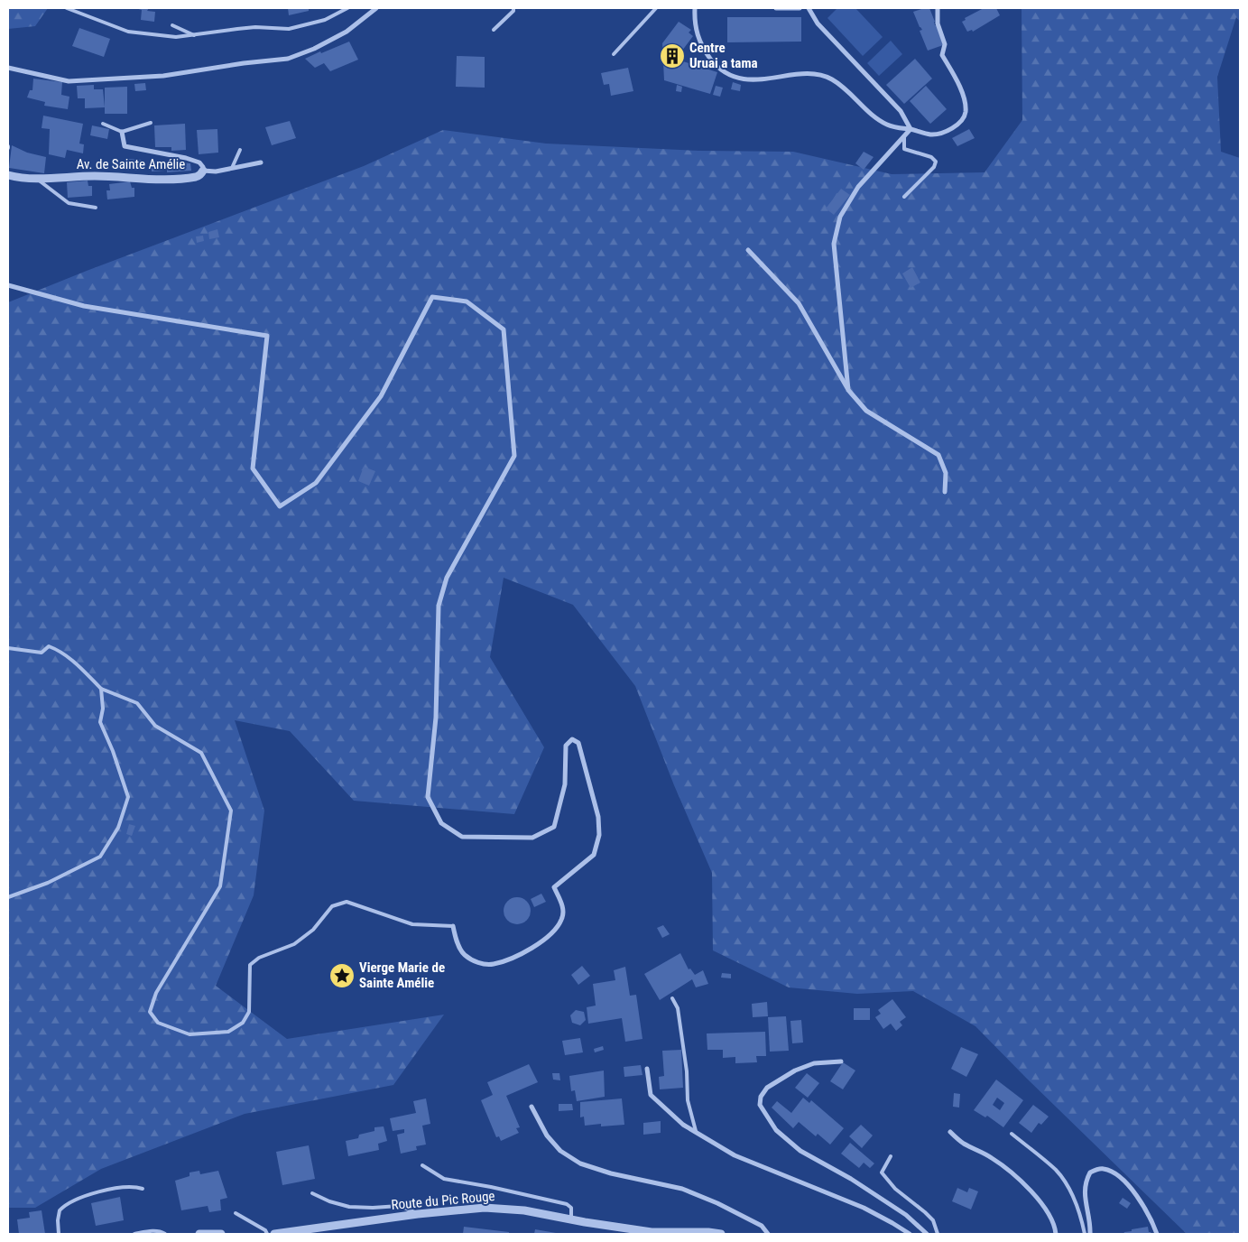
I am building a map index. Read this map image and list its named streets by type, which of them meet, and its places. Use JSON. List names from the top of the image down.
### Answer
{
  "streets": {
    "street": ["Av. de Sainte Amélie", "Route du Pic Rouge"]
  },
  "places": {
    "building": ["Centre Uruai a tama"],
    "place": ["Vierge Marie de Sainte Amélie"]
  }
}
